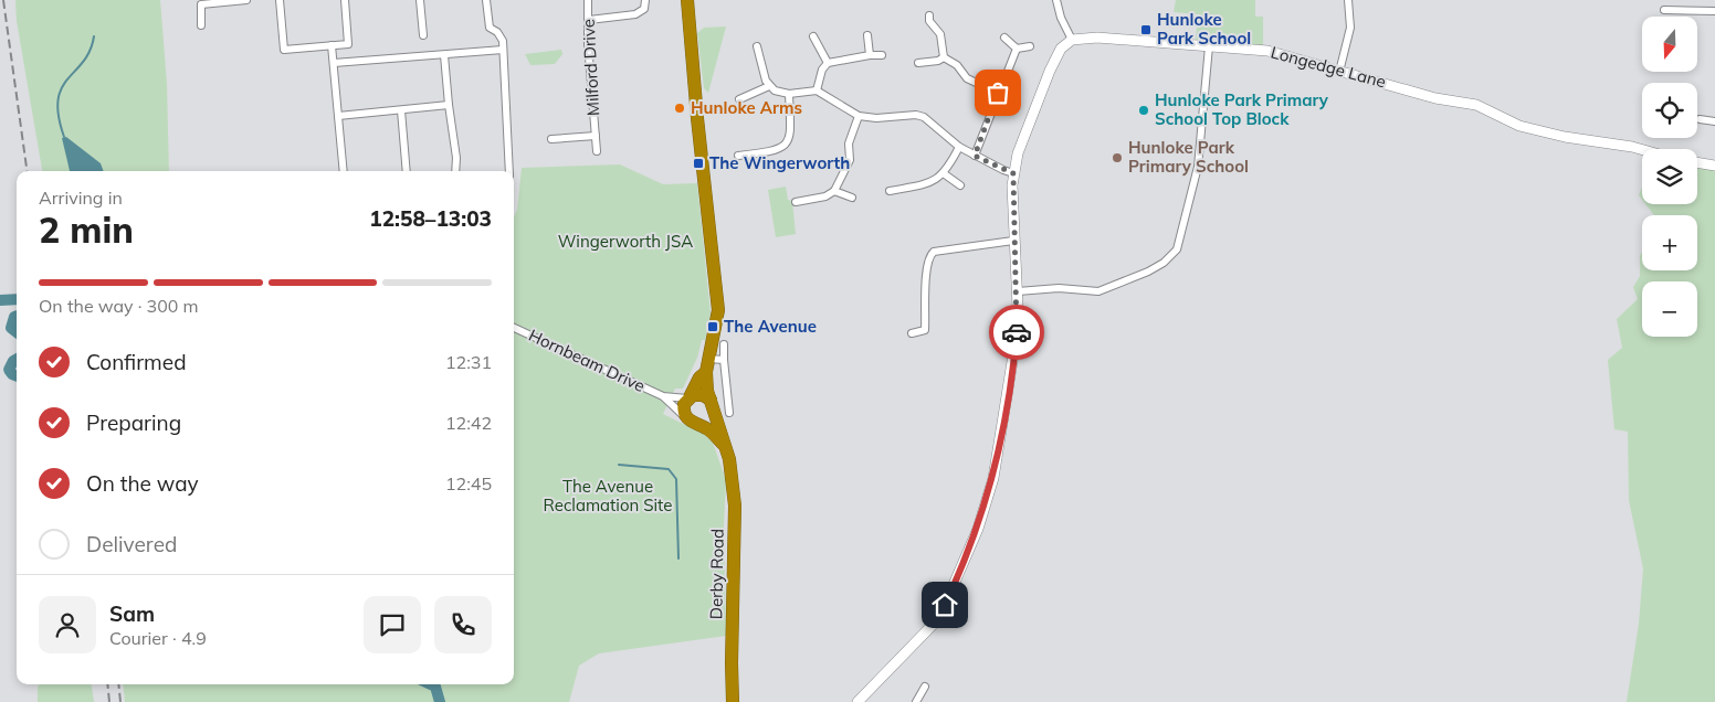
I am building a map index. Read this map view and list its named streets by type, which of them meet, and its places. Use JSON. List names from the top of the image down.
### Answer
{
  "streets": {
    "highway": ["Derby Road"],
    "street": ["Milford Drive", "Longedge Lane", "Hornbeam Drive"]
  },
  "crossings": [
    ["Hornbeam Drive", "Derby Road"]
  ],
  "parks": ["Wingerworth JSA", "The Avenue Reclamation Site"],
  "places": {
    "transit": ["Hunloke Park School", "The Wingerworth", "The Avenue"],
    "other": ["Hunloke Arms", "Hunloke Park Primary School Top Block", "Hunloke Park Primary School"]
  },
  "north": "bottom",
  "page": {
    "map_buttons": ["+", "−"],
    "heading": ["2 min", "Arriving in", "12:58–13:03"],
    "panel": ["Sam", "Courier · 4.9"],
    "bar": "On the way · 300 m",
    "list": [
      ["Confirmed", "12:31"],
      ["Preparing", "12:42"],
      ["On the way", "12:45"],
      "Delivered"
    ]
  }
}
